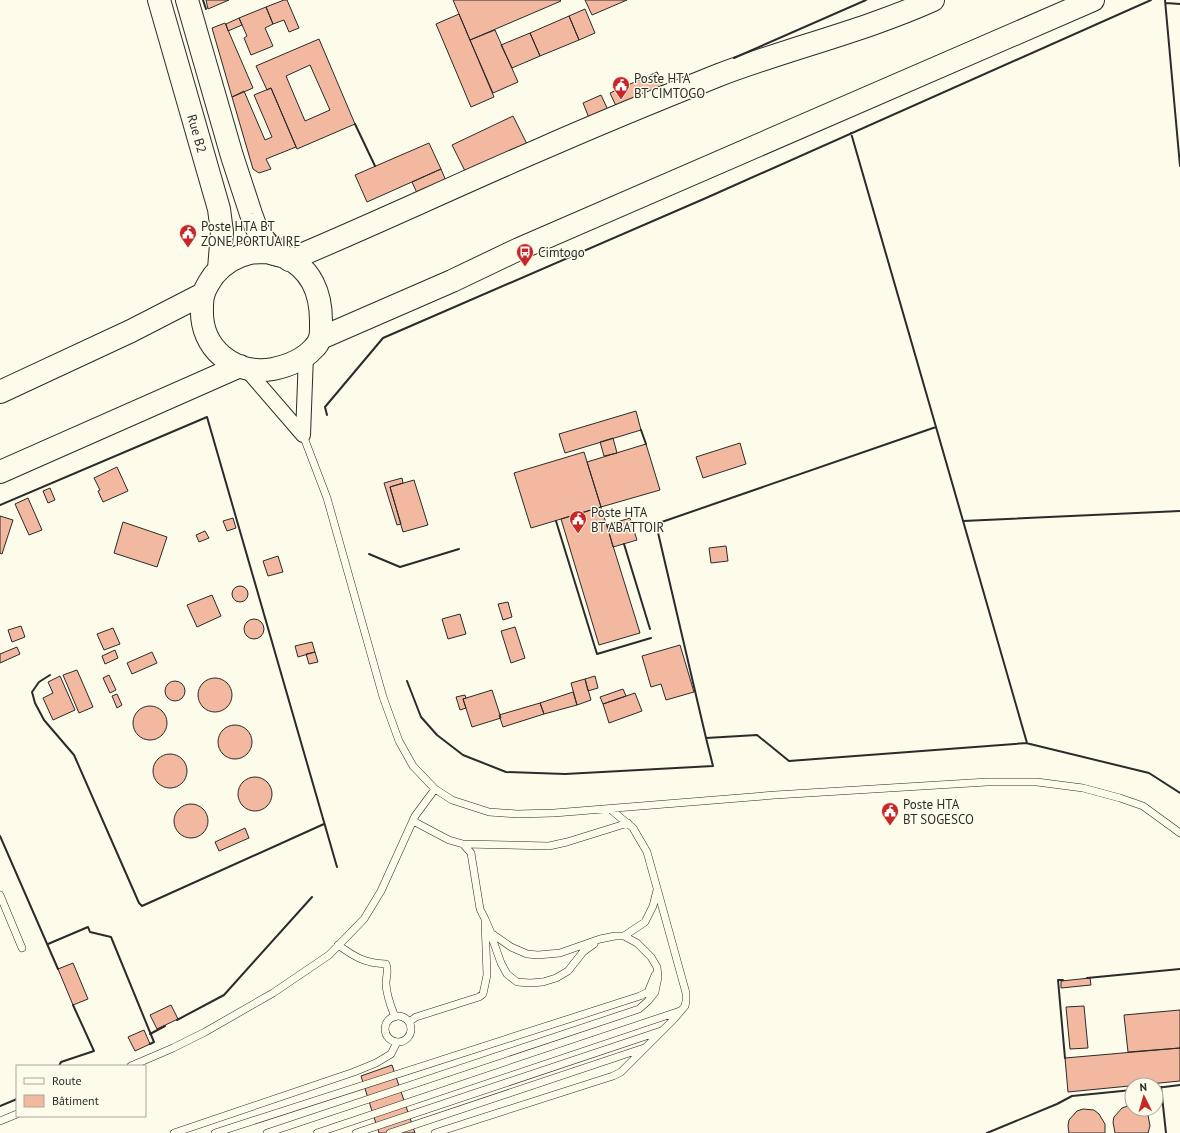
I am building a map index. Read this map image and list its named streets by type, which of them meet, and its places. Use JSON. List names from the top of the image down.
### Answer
{
  "streets": {
    "main road": ["Rue B2"]
  },
  "places": {
    "public building": [
      "Poste HTA BT CIMTOGO",
      "Poste HTA BT ZONE PORTUAIRE",
      "Poste HTA BT ABATTOIR",
      "Poste HTA BT SOGESCO"
    ],
    "bus stop": ["Cimtogo"]
  },
  "legend": ["Route", "Bâtiment"],
  "north": "top"
}
